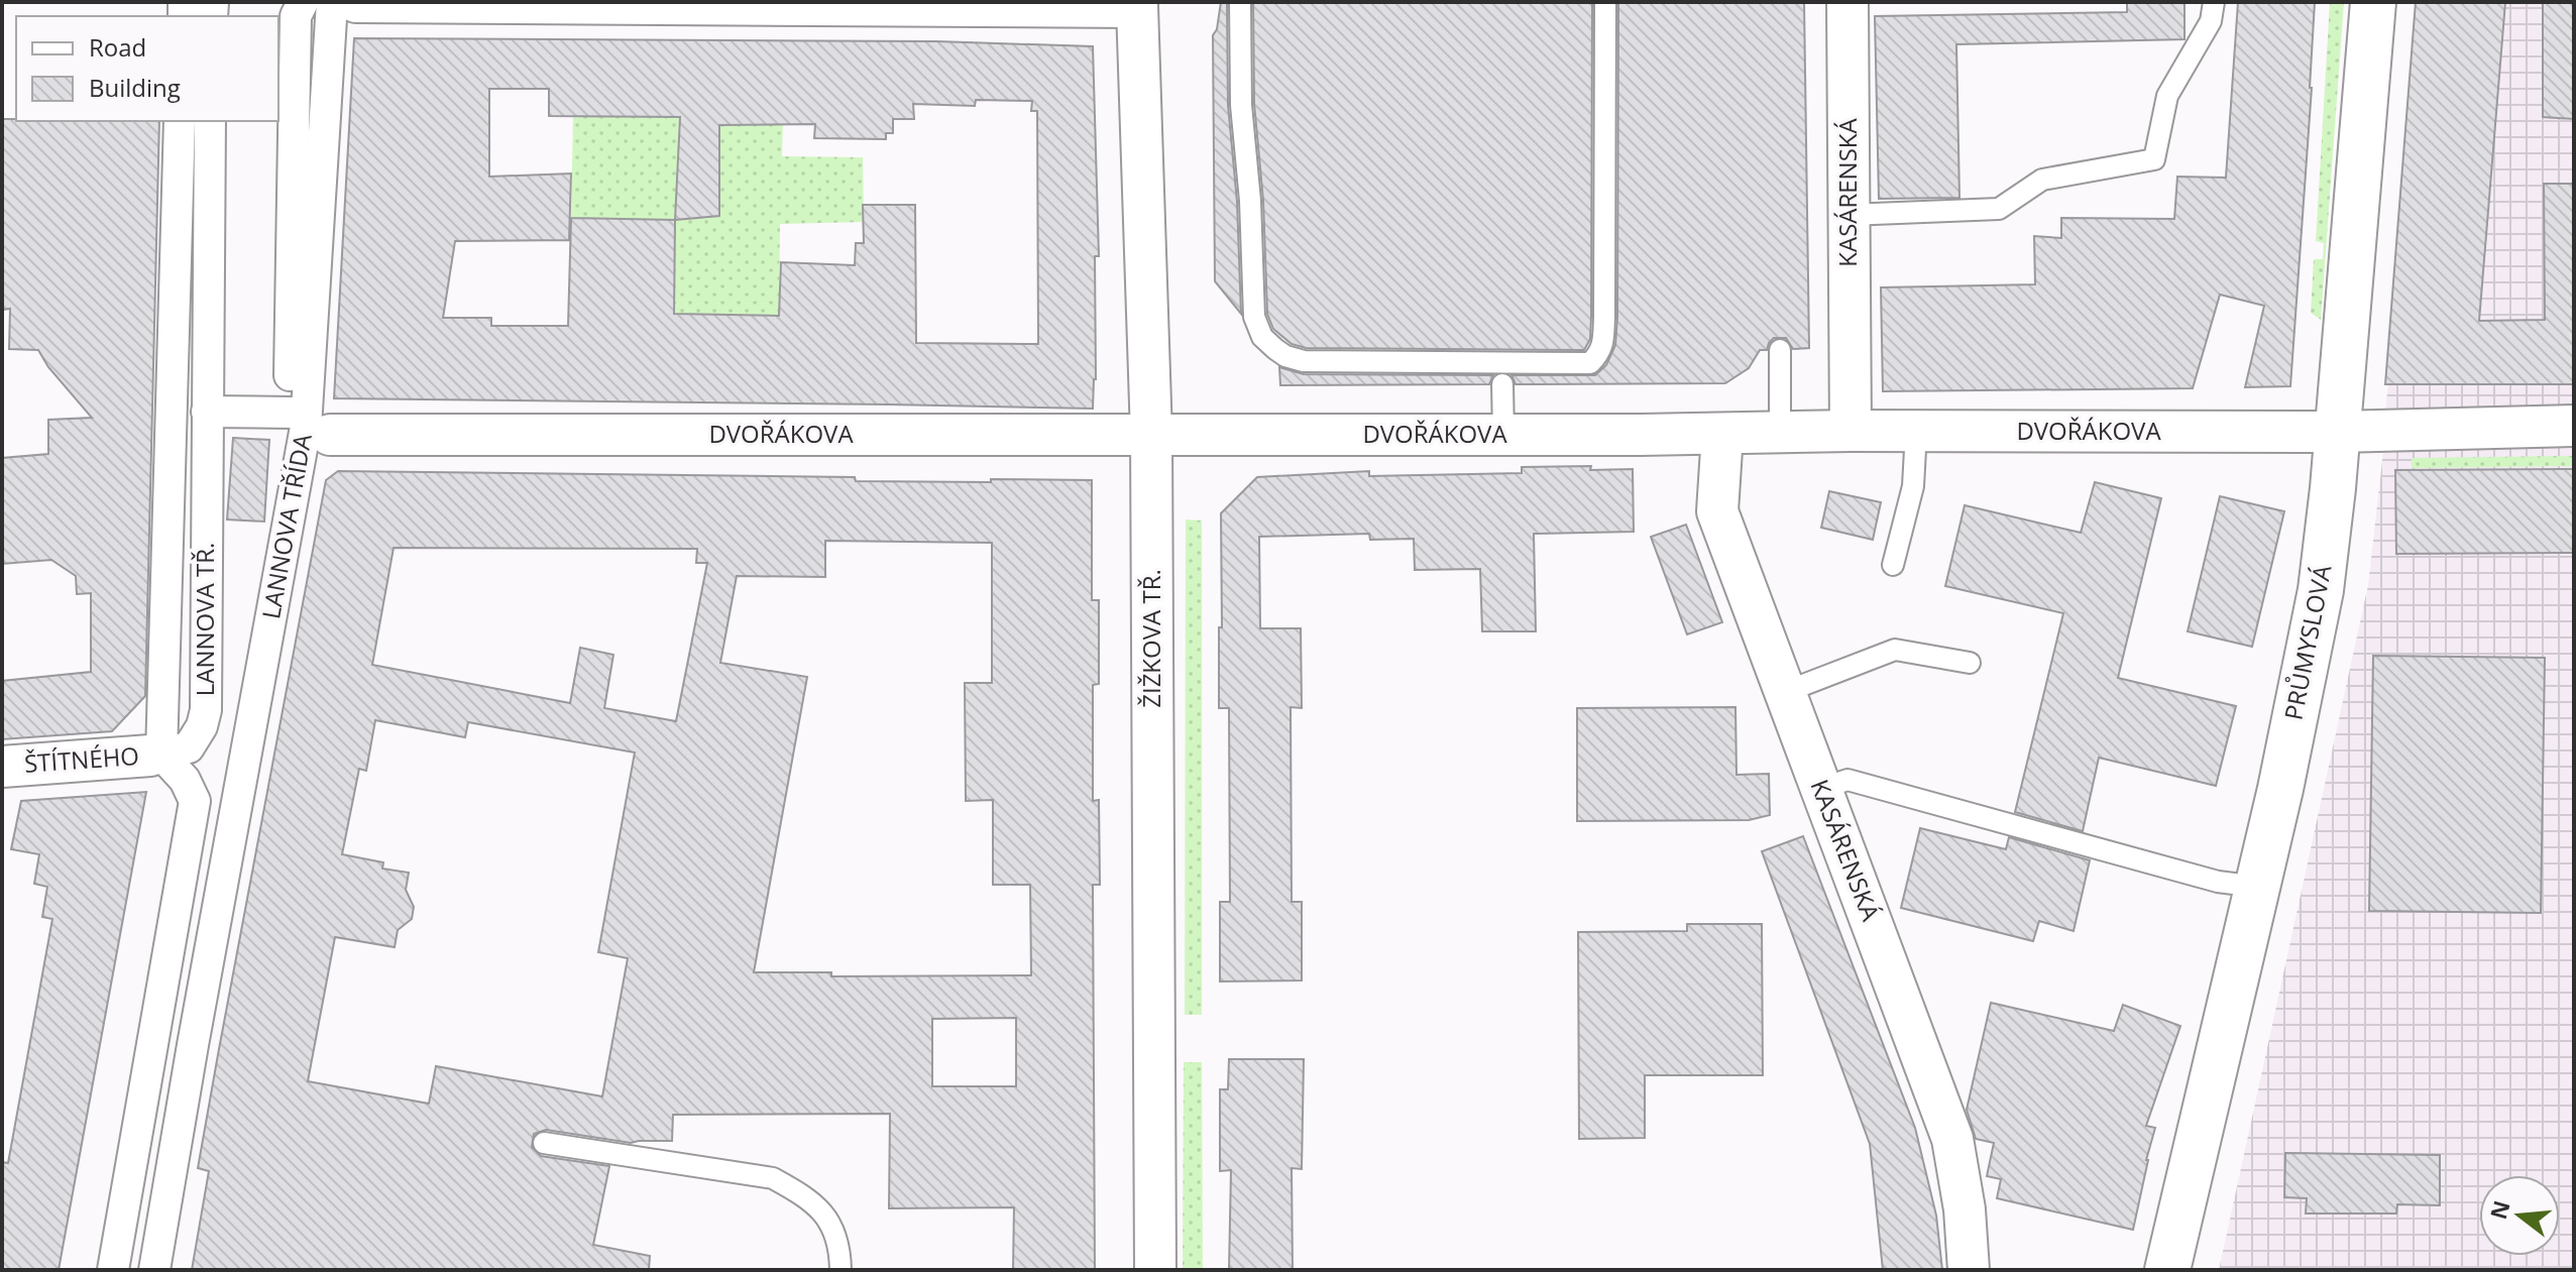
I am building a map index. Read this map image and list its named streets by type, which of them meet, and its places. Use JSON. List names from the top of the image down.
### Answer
{
  "streets": {
    "street": [
      "KASÁRENSKÁ",
      "DVOŘÁKOVA",
      "LANNOVA TŘÍDA",
      "LANNOVA TŘ.",
      "ŽIŽKOVA TŘ.",
      "PRŮMYSLOVÁ",
      "ŠTÍTNÉHO"
    ]
  },
  "crossings": [
    ["KASÁRENSKÁ", "DVOŘÁKOVA"],
    ["DVOŘÁKOVA", "LANNOVA TŘÍDA"],
    ["DVOŘÁKOVA", "ŽIŽKOVA TŘ."],
    ["DVOŘÁKOVA", "PRŮMYSLOVÁ"],
    ["LANNOVA TŘÍDA", "LANNOVA TŘ."],
    ["LANNOVA TŘ.", "ŠTÍTNÉHO"]
  ],
  "legend": ["Road", "Building"],
  "north": "left"
}
